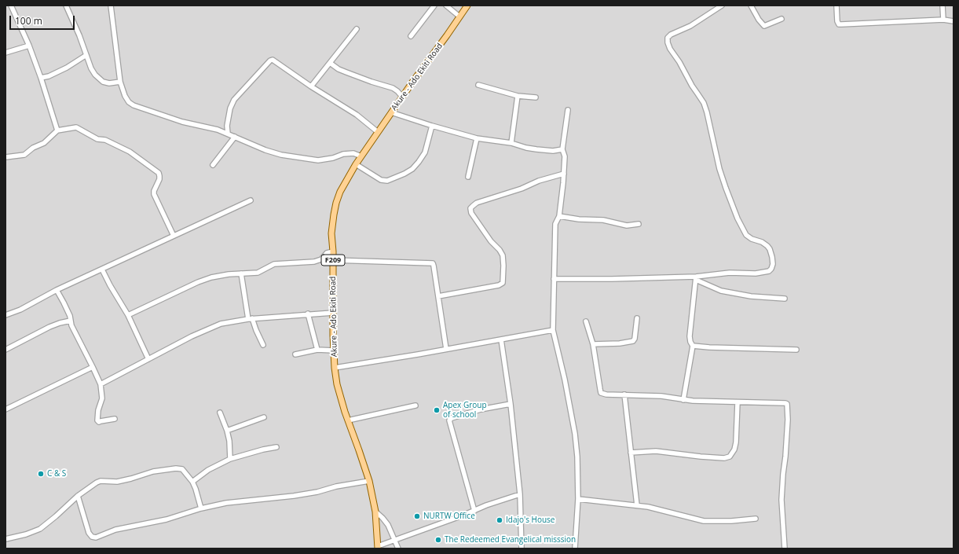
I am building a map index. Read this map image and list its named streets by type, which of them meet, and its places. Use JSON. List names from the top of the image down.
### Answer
{
  "streets": {
    "main road": ["Akure - Ado Ekiti Road", "F209"]
  },
  "places": [
    "Apex Group of school",
    "C & S",
    "NURTW Office",
    "Idajo's House",
    "The Redeemed Evangelical misssion"
  ],
  "scale_bar": "100 m"
}
